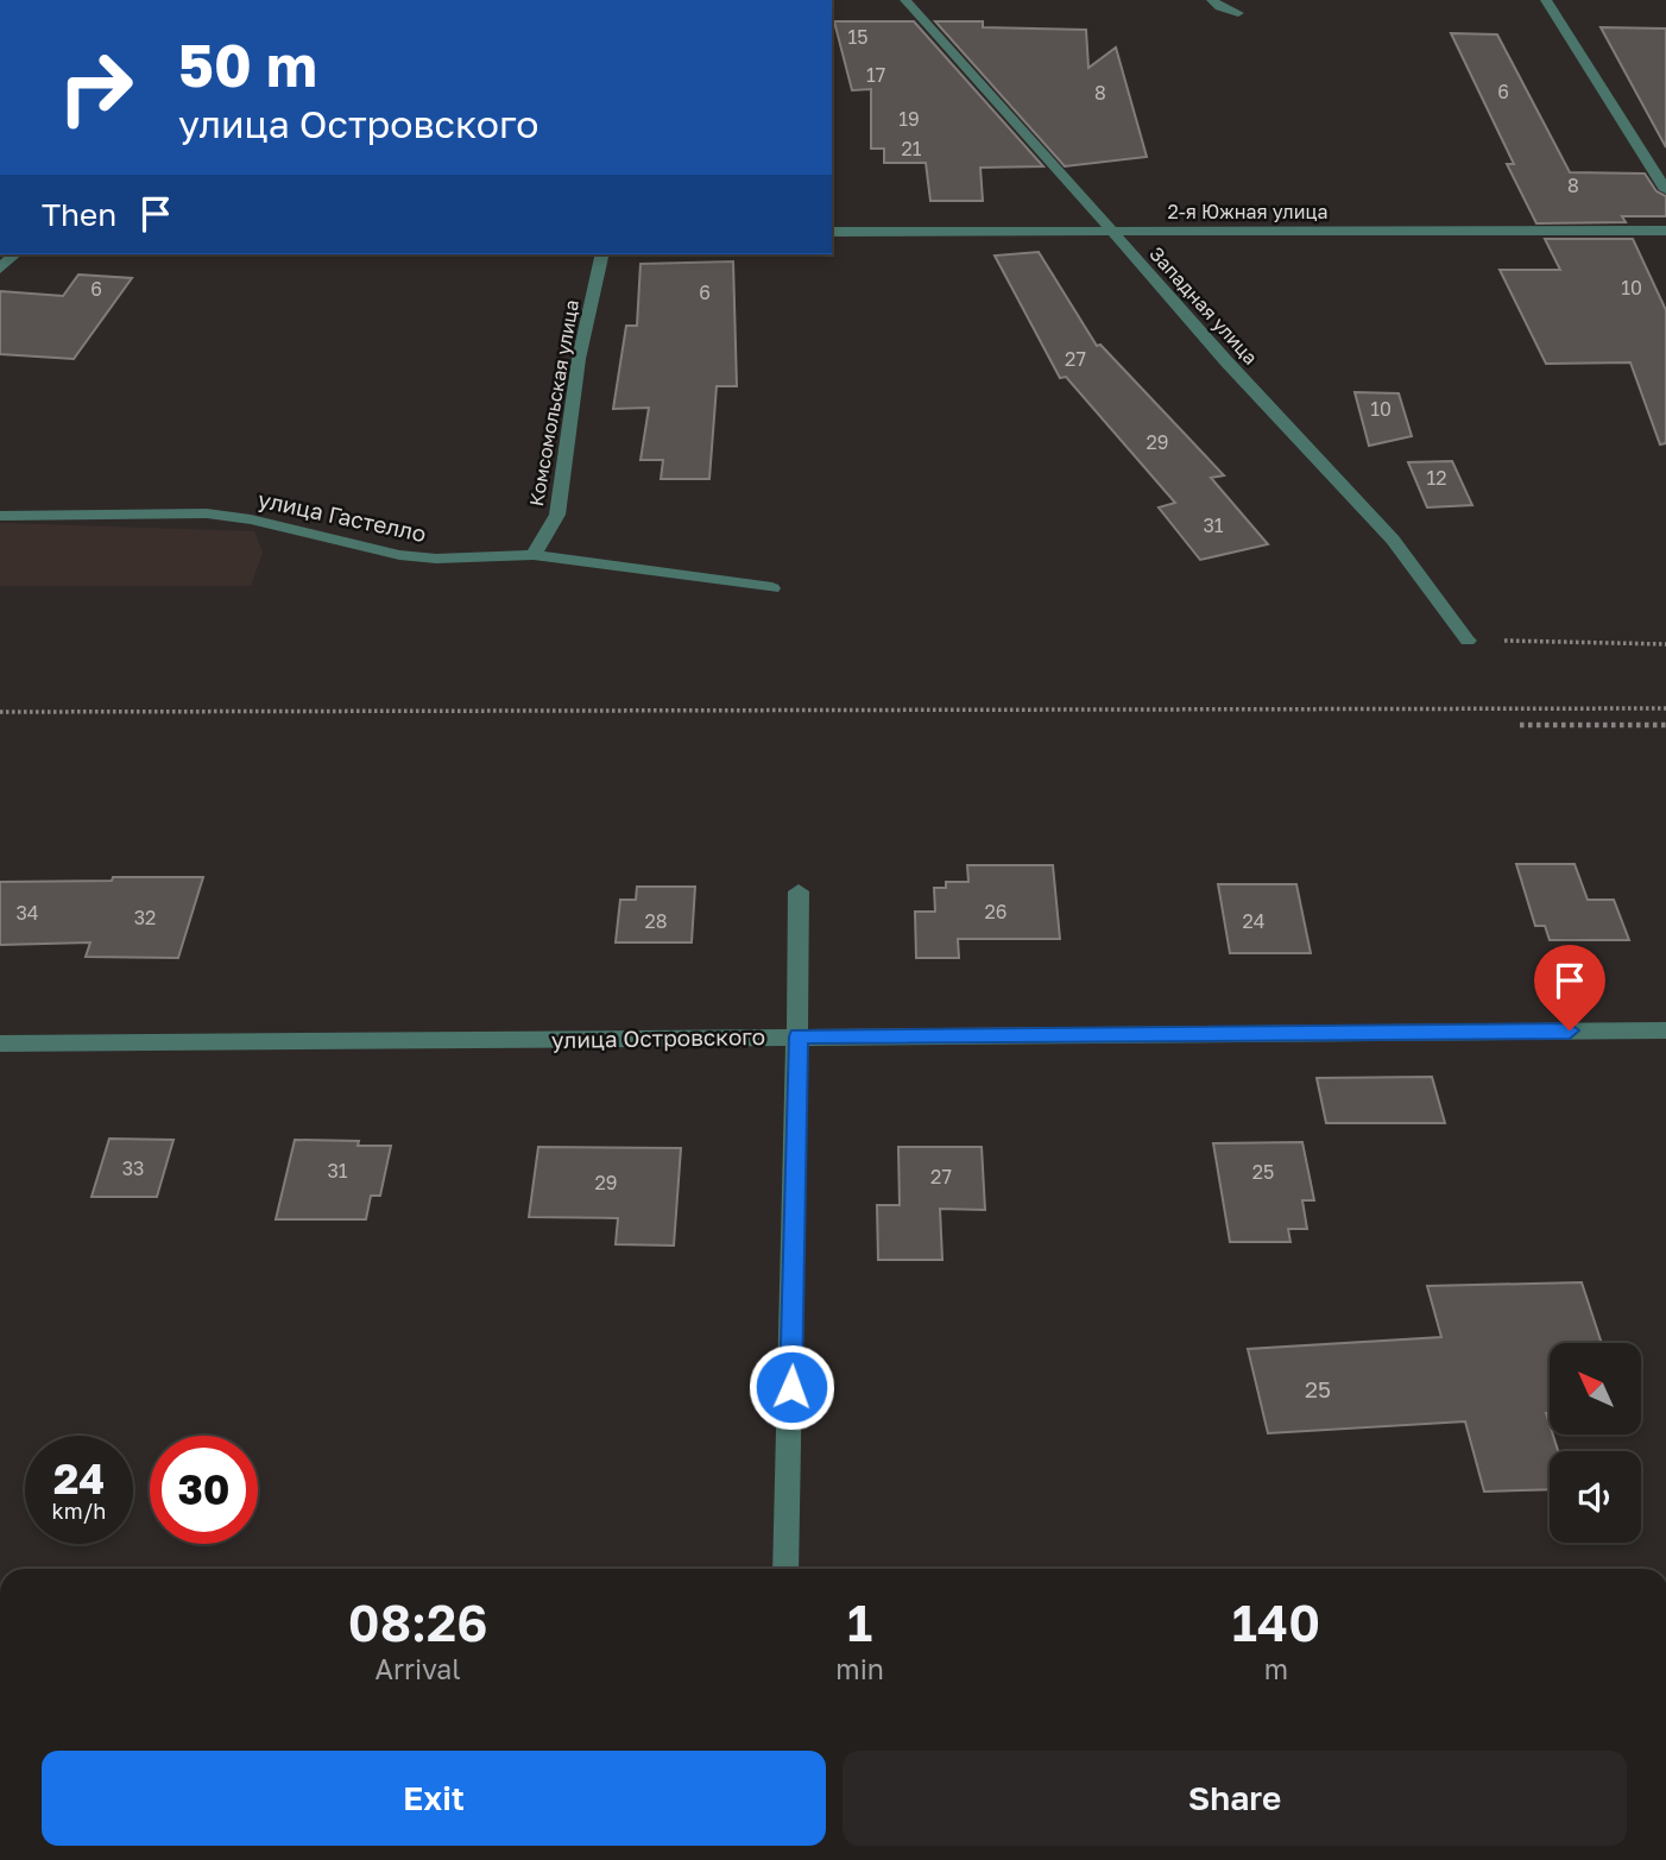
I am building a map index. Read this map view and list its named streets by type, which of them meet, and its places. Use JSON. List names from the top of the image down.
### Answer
{
  "streets": {
    "street": [
      "2-я Южная улица",
      "Западная улица",
      "Комсомольская улица",
      "улица Гастелло",
      "улица Островского"
    ]
  },
  "crossings": [
    ["2-я Южная улица", "Западная улица"],
    ["Комсомольская улица", "улица Гастелло"]
  ],
  "house_numbers": [
    "15",
    "17",
    "6",
    "8",
    "19",
    "21",
    "8",
    "10",
    "6",
    "6",
    "27",
    "10",
    "29",
    "12",
    "31",
    "26",
    "34",
    "32",
    "28",
    "24",
    "33",
    "31",
    "25",
    "27",
    "29",
    "25"
  ],
  "north": "top left",
  "page": {
    "turn": ["50 m", "улица Островского"],
    "then": "Then",
    "speed": "24 km/h",
    "limit": "30",
    "eta": [
      "08:26",
      "Arrival",
      "1",
      "min",
      "140",
      "m"
    ],
    "buttons": ["Exit", "Share"]
  }
}
